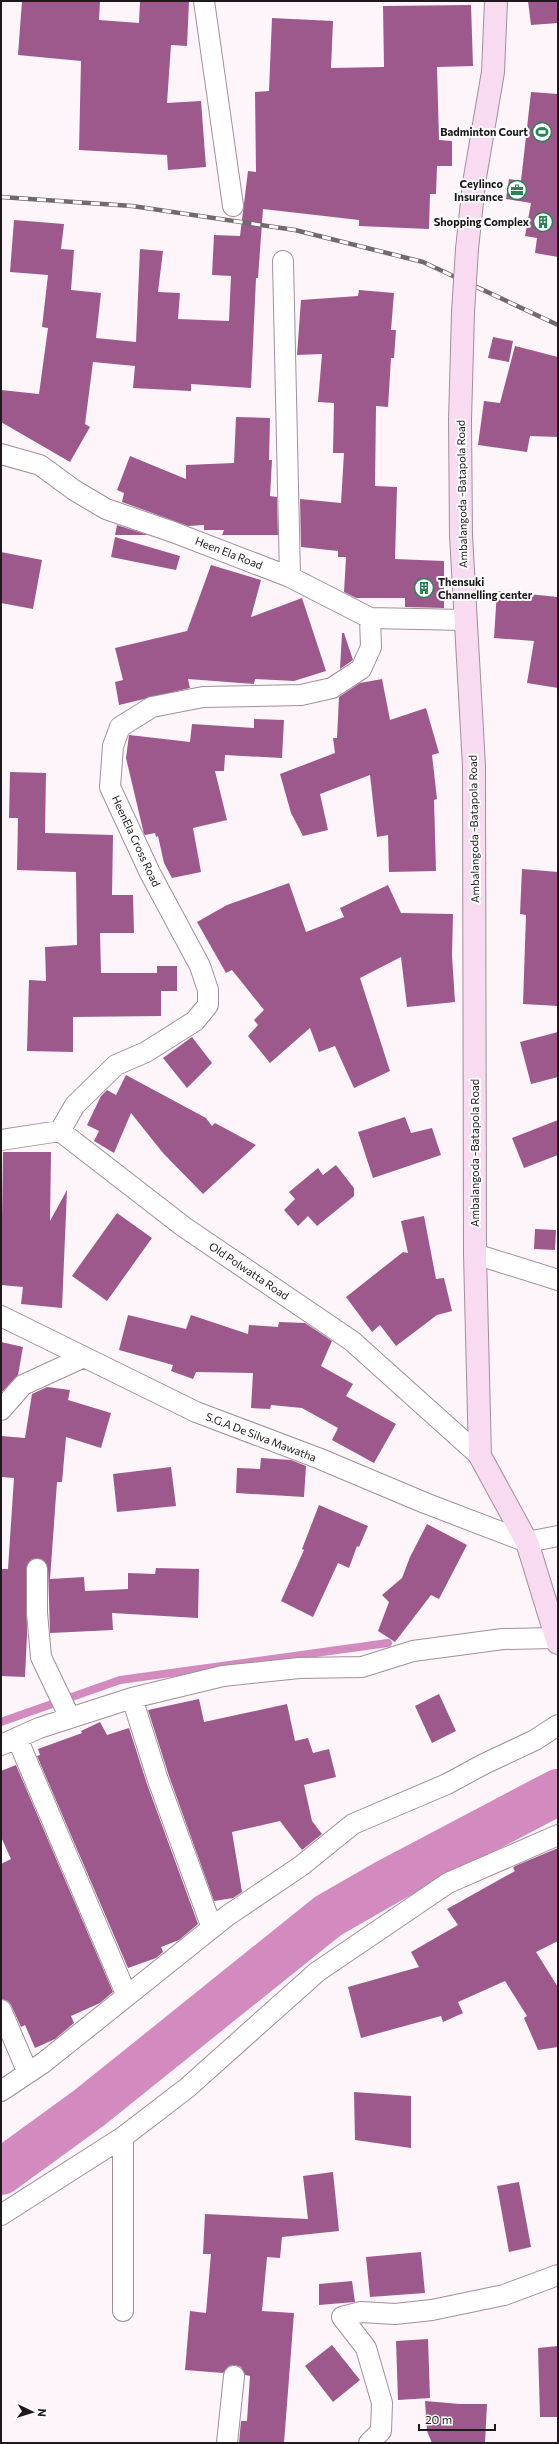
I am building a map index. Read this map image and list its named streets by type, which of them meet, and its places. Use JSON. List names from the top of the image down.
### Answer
{
  "streets": {
    "main road": ["Ambalangoda -Batapola Road"],
    "street": [
      "Heen Ela Road",
      "HeenEla Cross Road",
      "Old Polwatta Road",
      "S.G.A De Silva Mawatha"
    ]
  },
  "crossings": [
    ["Ambalangoda -Batapola Road", "Heen Ela Road"],
    ["Ambalangoda -Batapola Road", "Old Polwatta Road"],
    ["Ambalangoda -Batapola Road", "S.G.A De Silva Mawatha"],
    ["Heen Ela Road", "HeenEla Cross Road"],
    ["HeenEla Cross Road", "Old Polwatta Road"]
  ],
  "places": {
    "sports": ["Badminton Court"],
    "office": ["Ceylinco Insurance"],
    "building": ["Shopping Complex", "Thensuki Channelling center"]
  },
  "scale_bar": "20 m",
  "north": "right"
}
